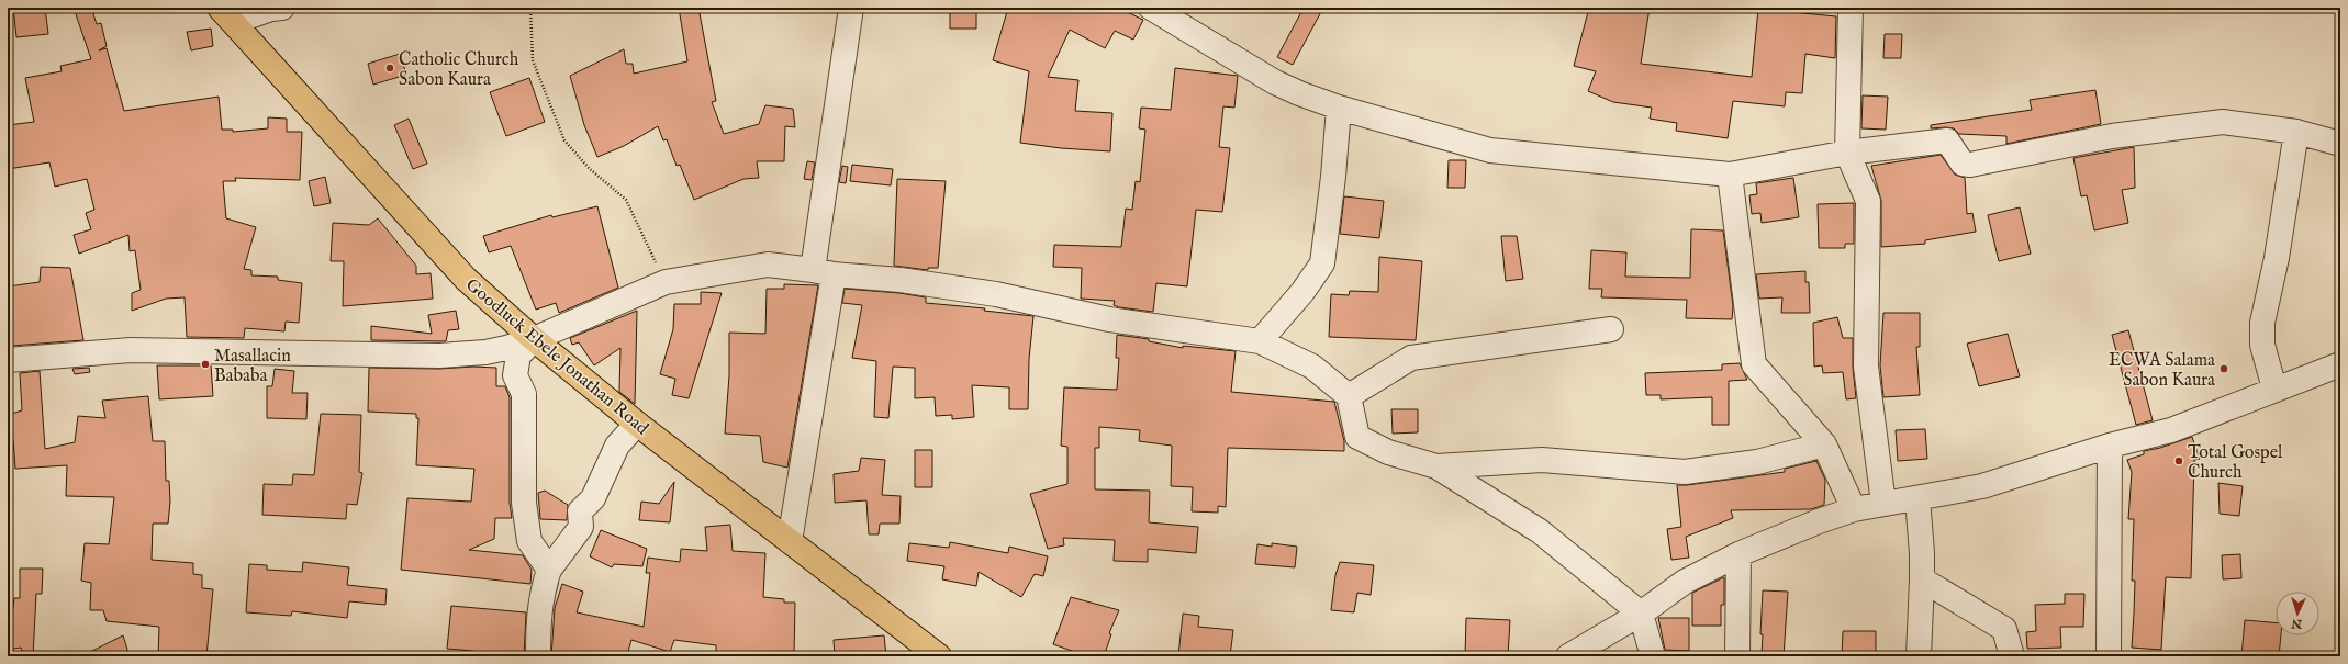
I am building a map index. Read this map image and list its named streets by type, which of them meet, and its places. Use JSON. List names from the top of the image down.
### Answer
{
  "streets": {
    "main road": ["Goodluck Ebele Jonathan Road"]
  },
  "places": [
    "Catholic Church Sabon Kaura",
    "Masallacin Bababa",
    "ECWA Salama Sabon Kaura",
    "Total Gospel Church"
  ],
  "north": "bottom"
}
